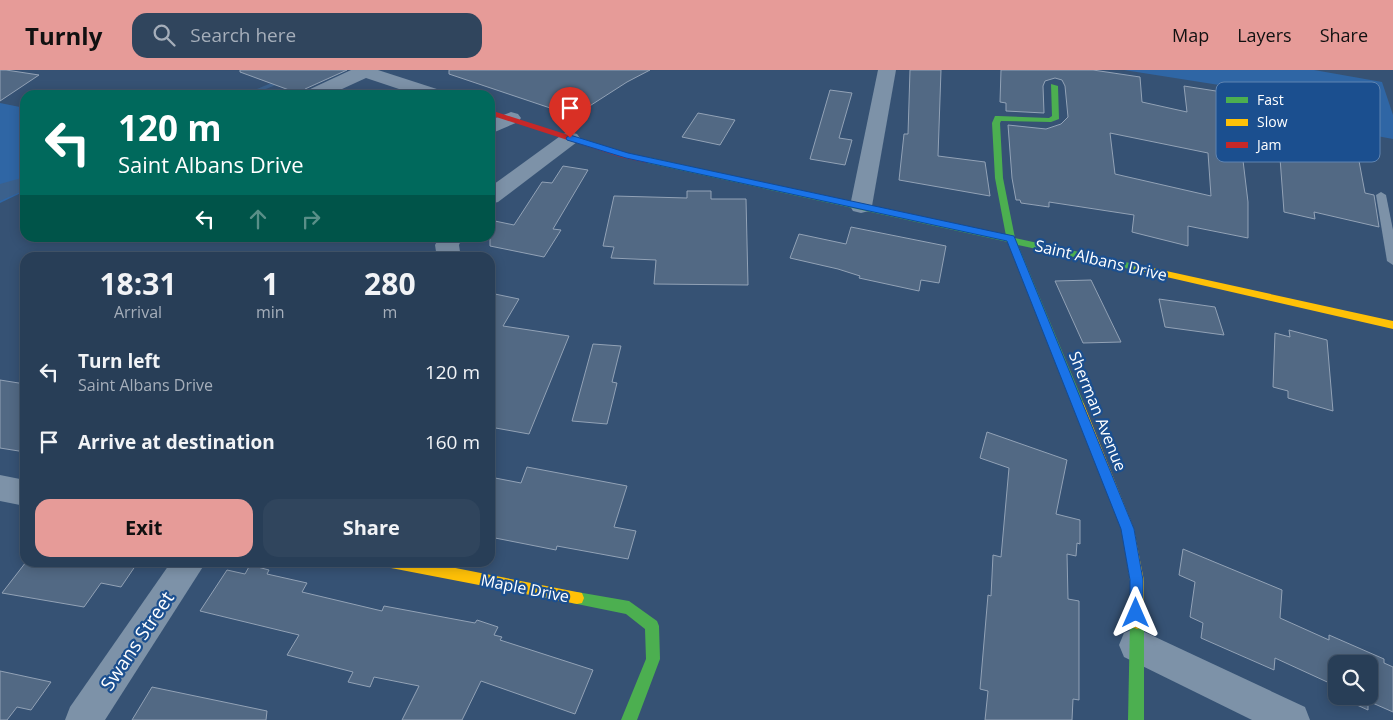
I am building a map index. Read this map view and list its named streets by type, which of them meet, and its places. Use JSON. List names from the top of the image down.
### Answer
{
  "streets": {
    "street": [
      "Saint Albans Drive",
      "Sherman Avenue",
      "Maple Drive",
      "Swans Street"
    ]
  },
  "crossings": [
    ["Saint Albans Drive", "Sherman Avenue"]
  ],
  "legend": ["Fast", "Slow", "Jam"],
  "page": {
    "header": "Turnly",
    "search": "Search here",
    "nav": ["Map", "Layers", "Share"],
    "turn": ["120 m", "Saint Albans Drive"],
    "eta": [
      "18:31",
      "Arrival",
      "1",
      "min",
      "280",
      "m"
    ],
    "list": [
      {
        "name": "Turn left",
        "note": "Saint Albans Drive",
        "value": "120 m"
      },
      {
        "name": "Arrive at destination",
        "value": "160 m"
      }
    ],
    "buttons": ["Exit", "Share"]
  }
}
